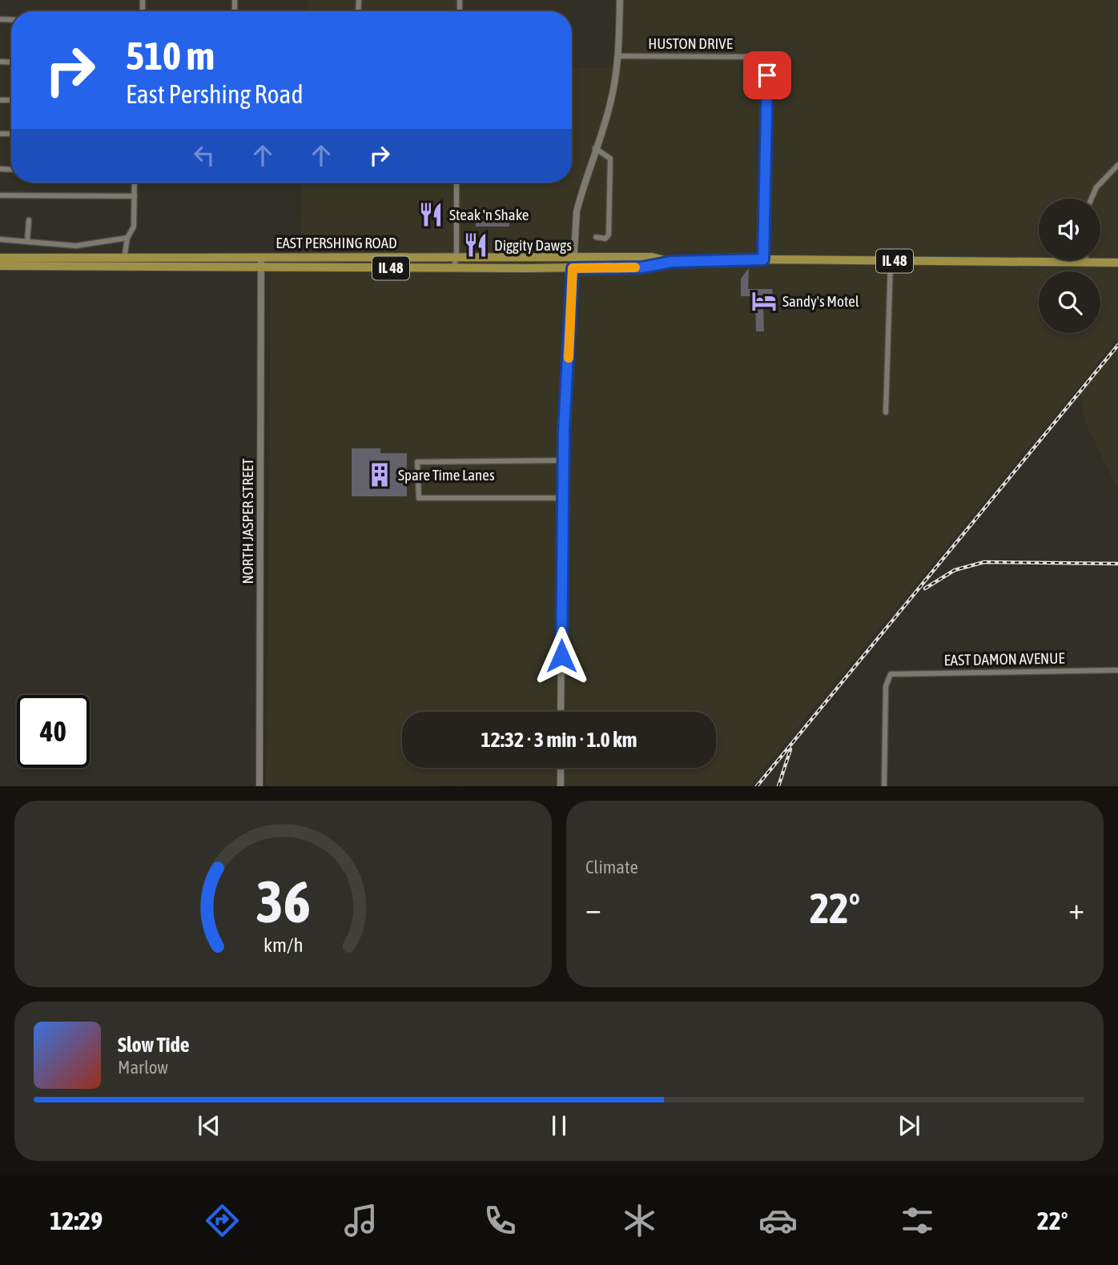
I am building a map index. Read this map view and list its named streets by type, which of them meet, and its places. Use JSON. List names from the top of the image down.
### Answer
{
  "streets": {
    "main road": ["EAST PERSHING ROAD", "IL 48"],
    "street": ["HUSTON DRIVE", "NORTH JASPER STREET", "EAST DAMON AVENUE"]
  },
  "crossings": [
    ["HUSTON DRIVE", "EAST PERSHING ROAD"],
    ["EAST PERSHING ROAD", "NORTH JASPER STREET"]
  ],
  "places": {
    "restaurant": ["Steak 'n Shake", "Diggity Dawgs"],
    "hotel": ["Sandy's Motel"],
    "building": ["Spare Time Lanes"]
  },
  "page": {
    "turn": ["510 m", "East Pershing Road"],
    "limit": "40",
    "trip": "12:32 · 3 min · 1.0 km",
    "tile": "Climate",
    "heat": ["−", "22°", "+"],
    "song": ["Slow Tide", "Marlow"],
    "tabs": ["12:29", "22°"],
    "gauge": ["36", "km/h"]
  }
}
